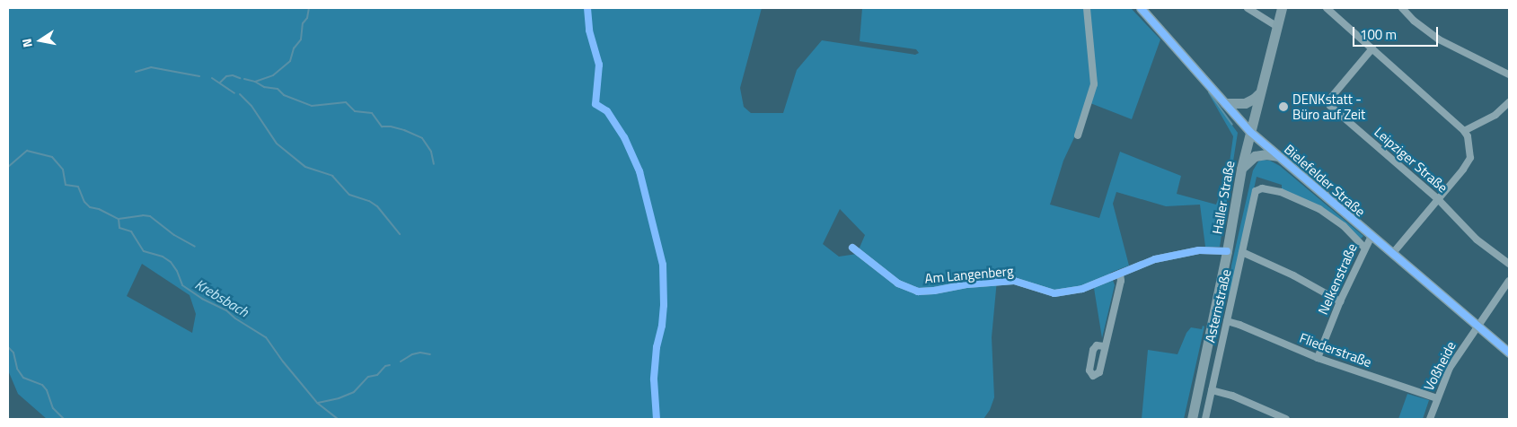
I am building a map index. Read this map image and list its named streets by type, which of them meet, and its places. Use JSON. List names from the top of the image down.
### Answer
{
  "streets": {
    "main road": ["Bielefelder Straße", "Haller Straße"],
    "street": [
      "Leipziger Straße",
      "Am Langenberg",
      "Nelkenstraße",
      "Asternstraße",
      "Fliederstraße",
      "Voßheide"
    ]
  },
  "crossings": [
    ["Bielefelder Straße", "Haller Straße"],
    ["Bielefelder Straße", "Nelkenstraße"],
    ["Bielefelder Straße", "Voßheide"],
    ["Haller Straße", "Am Langenberg"],
    ["Nelkenstraße", "Asternstraße"],
    ["Nelkenstraße", "Fliederstraße"],
    ["Asternstraße", "Fliederstraße"],
    ["Fliederstraße", "Voßheide"]
  ],
  "water": ["Krebsbach"],
  "places": ["DENKstatt - Büro auf Zeit"],
  "scale_bar": "100 m",
  "north": "left"
}
